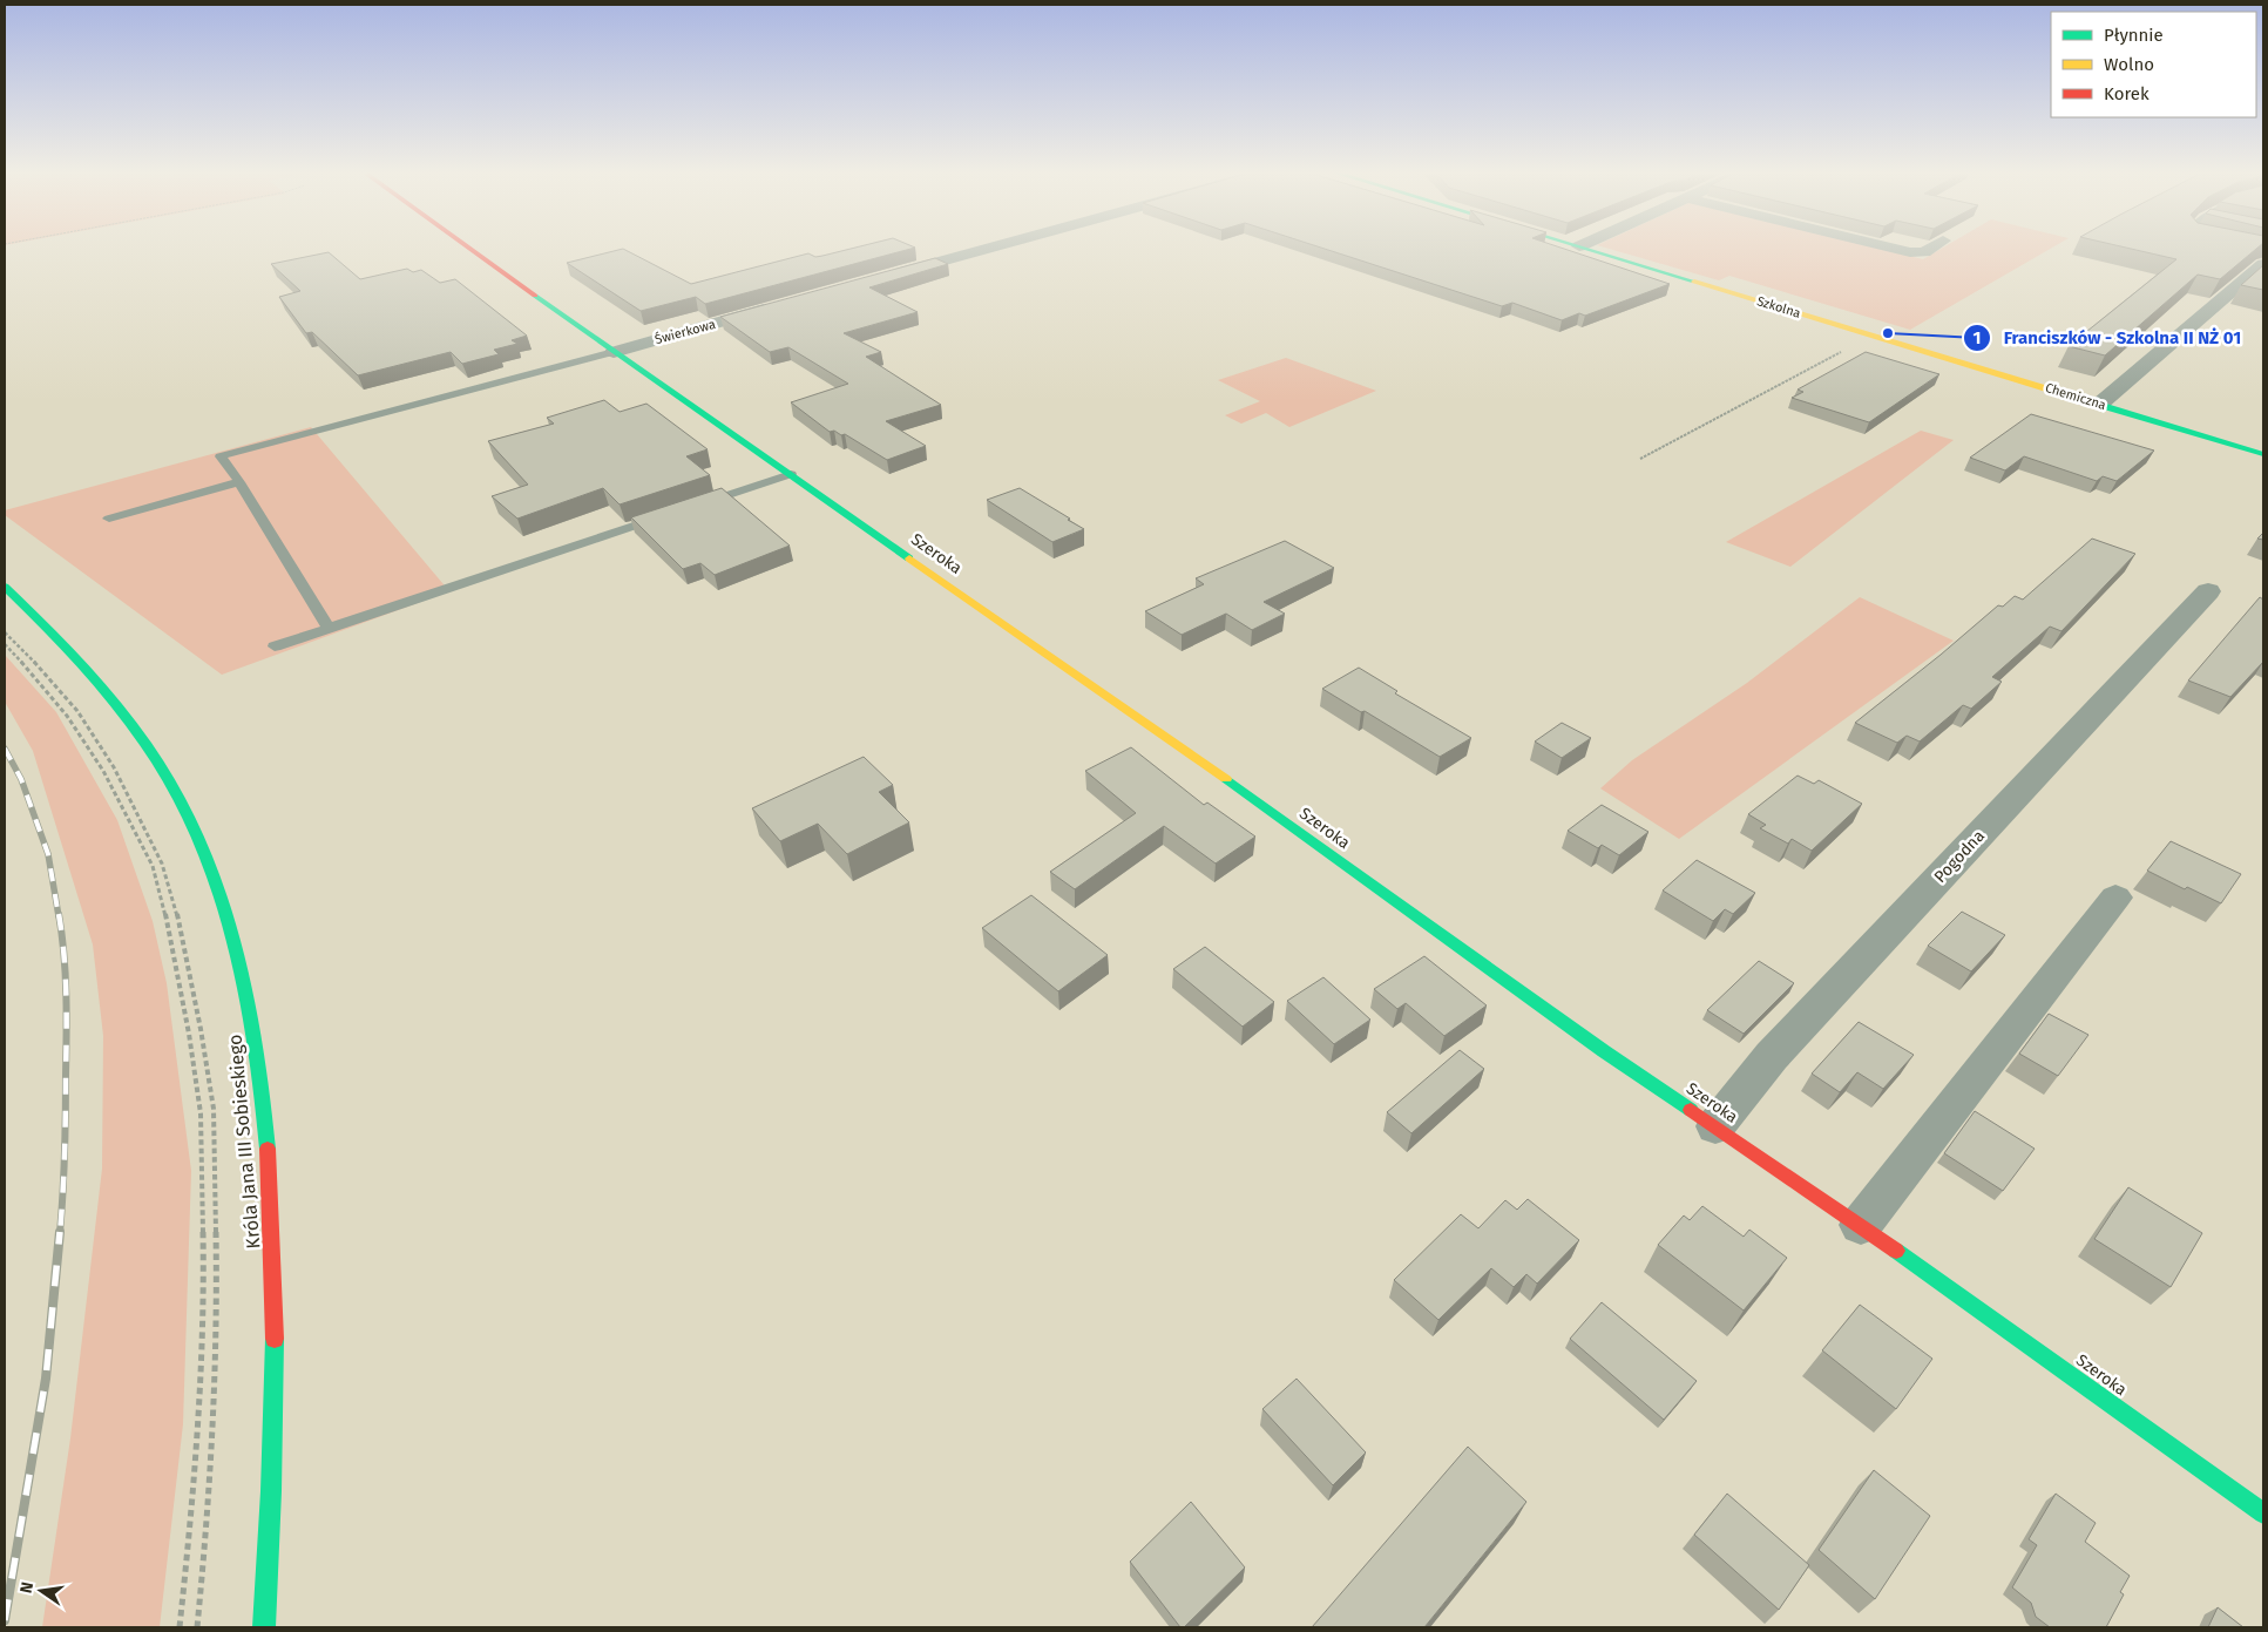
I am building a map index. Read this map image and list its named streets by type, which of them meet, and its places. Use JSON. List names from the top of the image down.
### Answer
{
  "streets": {
    "street": [
      "Szkolna",
      "Świerkowa",
      "Chemiczna",
      "Szeroka",
      "Pogodna",
      "Króla Jana III Sobieskiego"
    ]
  },
  "crossings": [
    ["Szkolna", "Chemiczna"],
    ["Świerkowa", "Szeroka"],
    ["Szeroka", "Pogodna"]
  ],
  "places": ["Franciszków - Szkolna II NŻ 01"],
  "legend": ["Płynnie", "Wolno", "Korek"],
  "north": "left"
}
